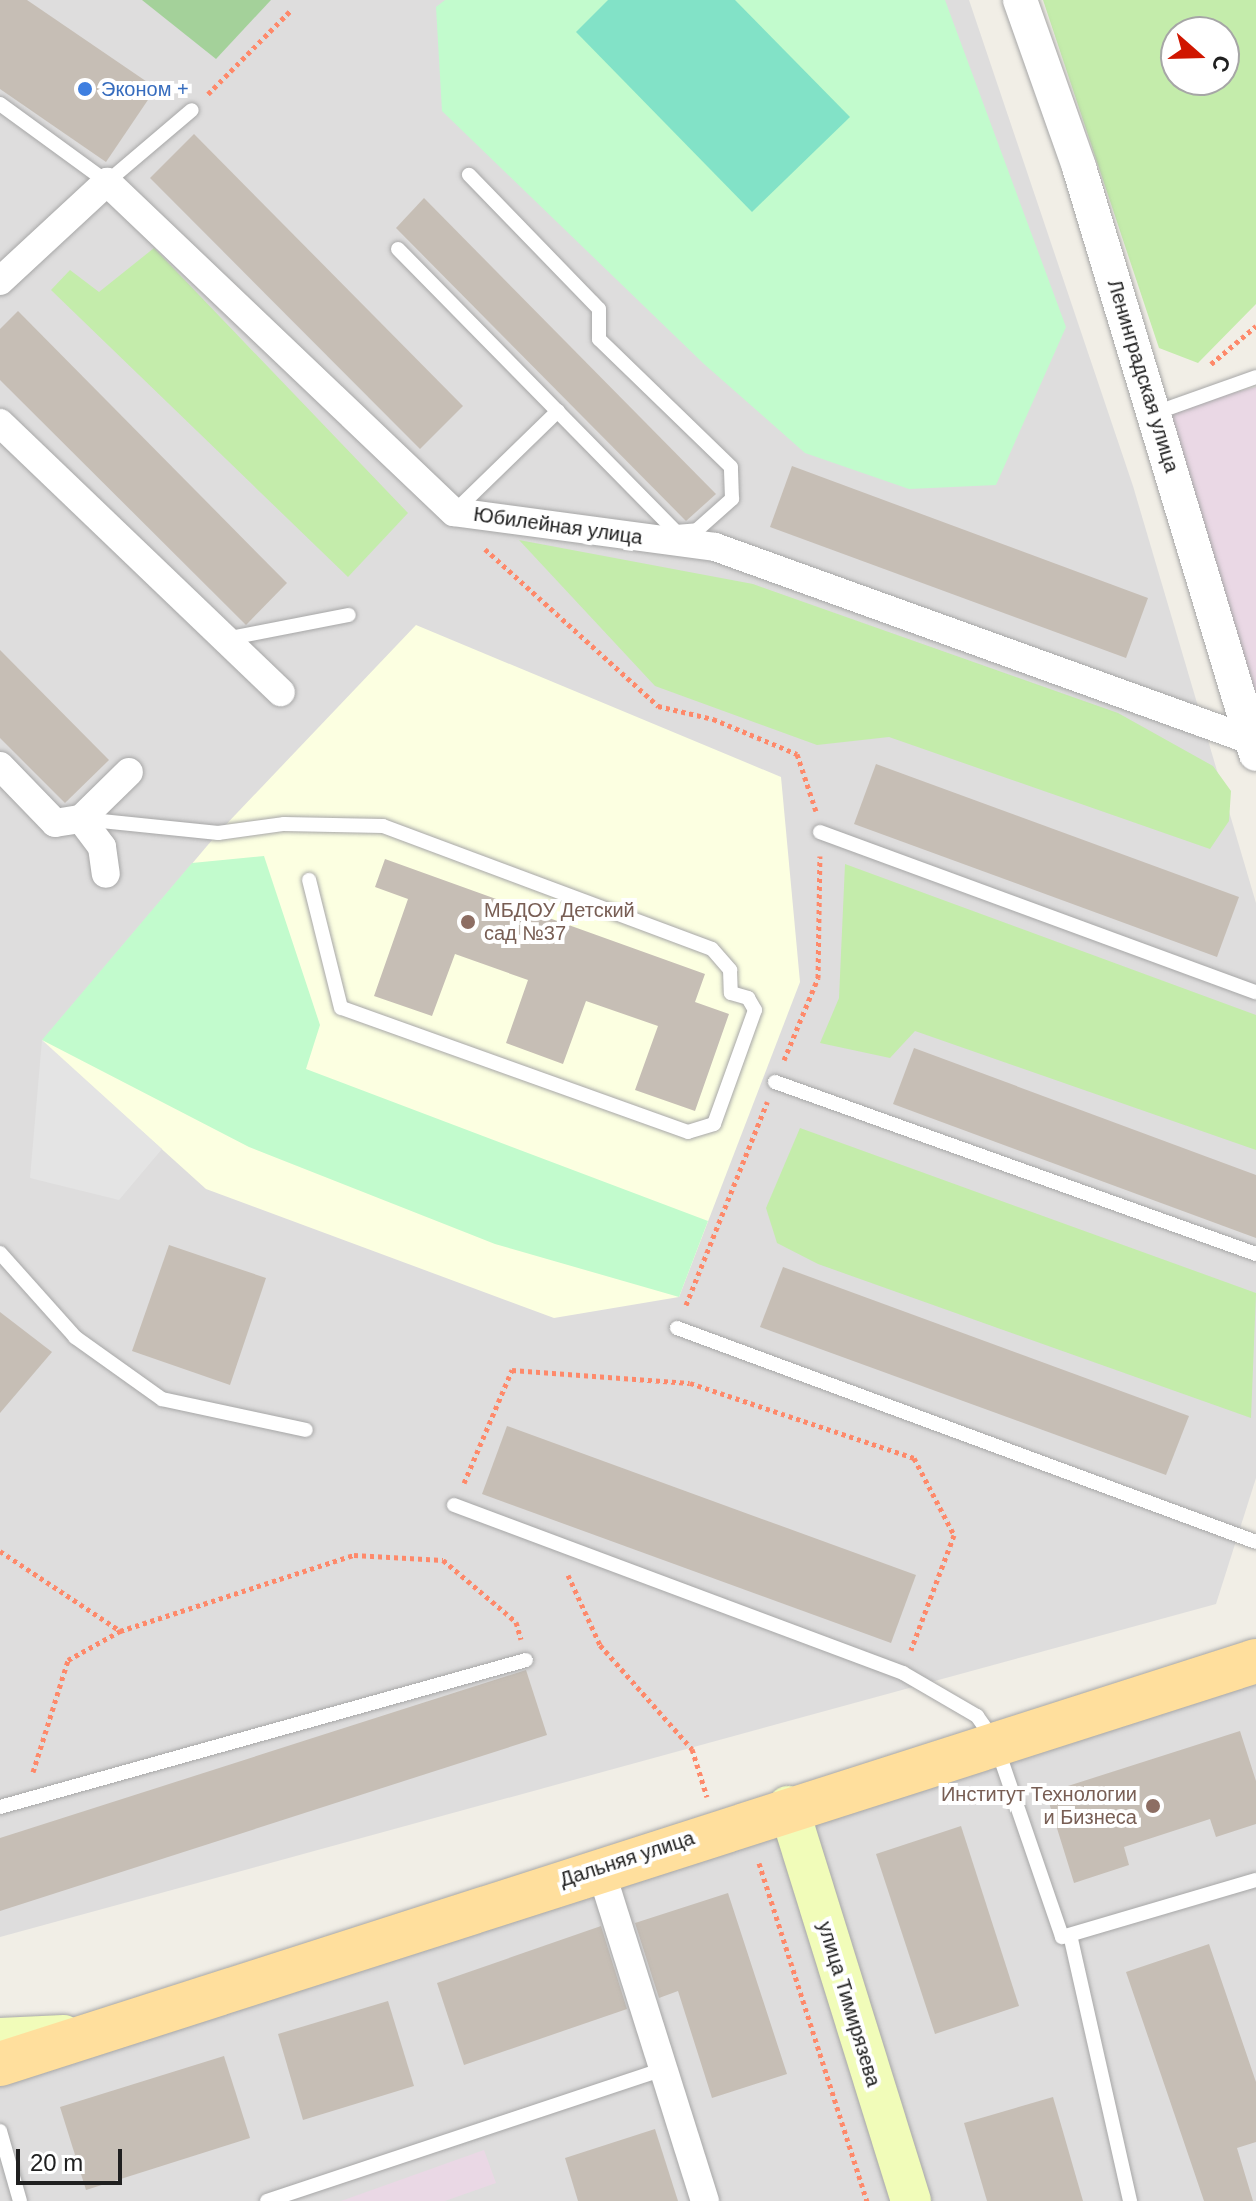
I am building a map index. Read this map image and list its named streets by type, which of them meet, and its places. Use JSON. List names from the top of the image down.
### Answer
{
  "streets": {
    "main road": ["Дальняя улица", "улица Тимирязева"],
    "street": ["Ленинградская улица", "Юбилейная улица"]
  },
  "crossings": [
    ["Ленинградская улица", "Юбилейная улица"],
    ["Дальняя улица", "улица Тимирязева"]
  ],
  "places": ["Эконом +", "МБДОУ Детский сад №37", "Институт Технологии и Бизнеса"],
  "scale_bar": "20 m",
  "north": "right"
}
